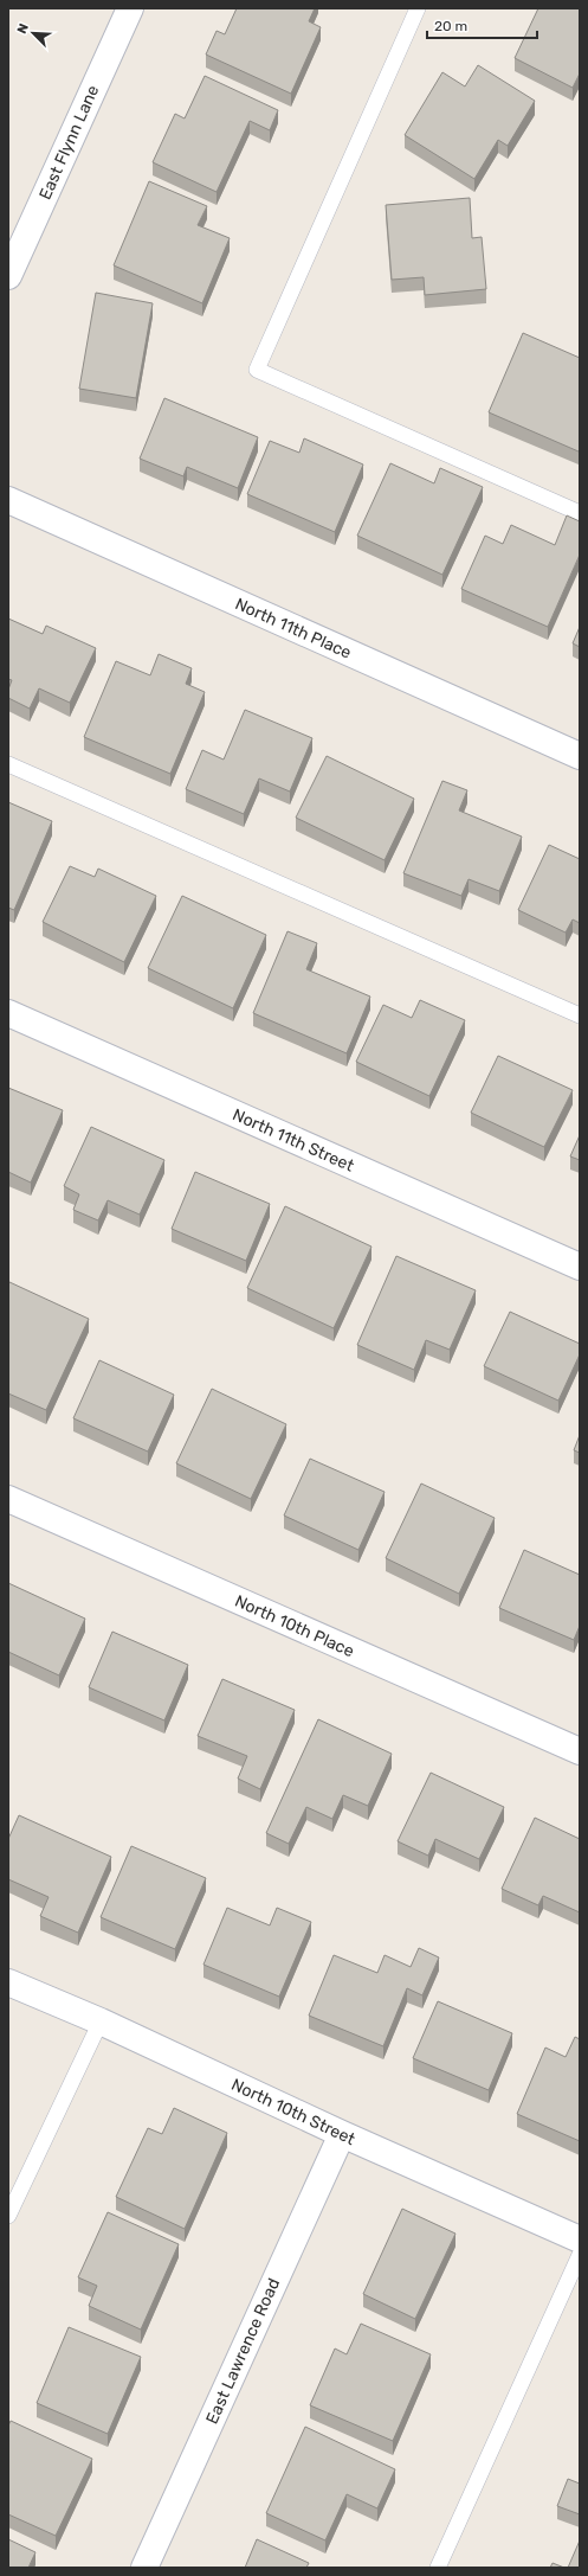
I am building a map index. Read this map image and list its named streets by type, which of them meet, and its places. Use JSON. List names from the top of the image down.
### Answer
{
  "streets": {
    "street": [
      "East Flynn Lane",
      "North 11th Place",
      "North 11th Street",
      "North 10th Place",
      "North 10th Street",
      "East Lawrence Road"
    ]
  },
  "crossings": [
    ["North 10th Street", "East Lawrence Road"]
  ],
  "scale_bar": "20 m",
  "north": "top left"
}
